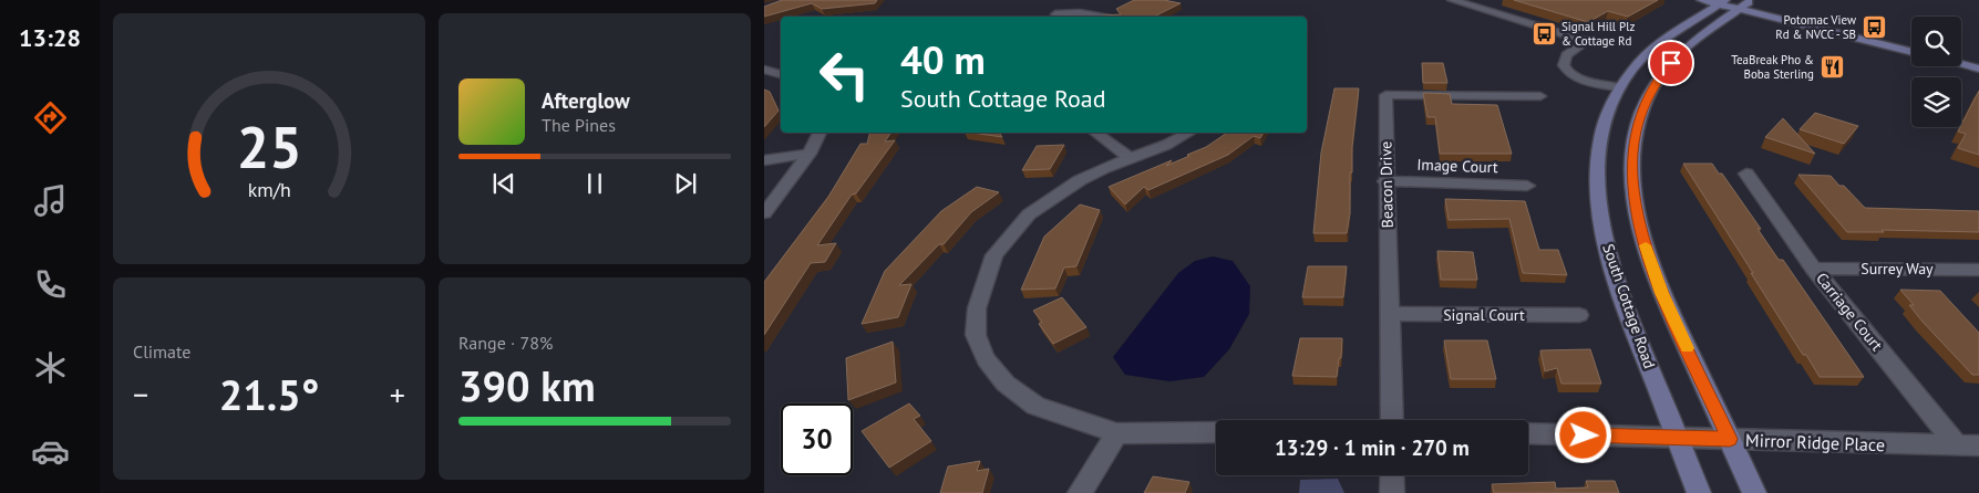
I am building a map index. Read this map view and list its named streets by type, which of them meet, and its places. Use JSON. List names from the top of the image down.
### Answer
{
  "streets": {
    "street": [
      "Image Court",
      "Beacon Drive",
      "Surrey Way",
      "South Cottage Road",
      "Carriage Court",
      "Signal Court",
      "Mirror Ridge Place"
    ]
  },
  "crossings": [
    ["Image Court", "Beacon Drive"],
    ["Beacon Drive", "Signal Court"],
    ["Surrey Way", "Carriage Court"],
    ["South Cottage Road", "Mirror Ridge Place"],
    ["Carriage Court", "Mirror Ridge Place"]
  ],
  "places": {
    "bus stop": ["Potomac View Rd & NVCC - SB", "Signal Hill Plz & Cottage Rd"],
    "restaurant": ["TeaBreak Pho & Boba Sterling"]
  },
  "page": {
    "tabs": "13:28",
    "turn": ["40 m", "South Cottage Road"],
    "song": ["Afterglow", "The Pines"],
    "tile": [
      "Climate",
      ["Range · 78%", "390 km"]
    ],
    "heat": ["−", "21.5°", "+"],
    "limit": "30",
    "trip": "13:29 · 1 min · 270 m",
    "gauge": ["25", "km/h"]
  }
}
